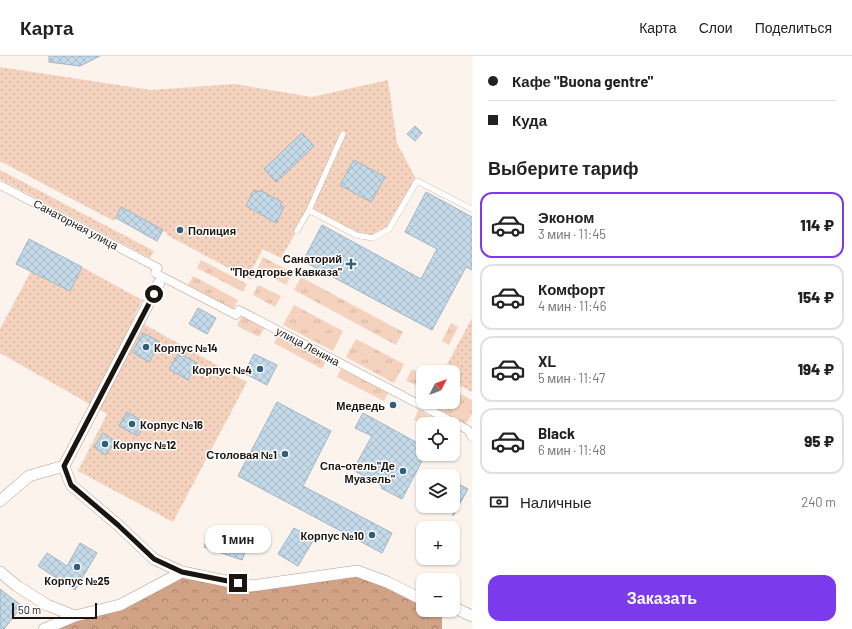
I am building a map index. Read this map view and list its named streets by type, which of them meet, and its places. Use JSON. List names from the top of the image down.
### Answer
{
  "streets": {
    "street": ["Санаторная улица", "улица Ленина"]
  },
  "crossings": [
    ["Санаторная улица", "улица Ленина"]
  ],
  "places": {
    "other": [
      "Полиция",
      "Корпус №14",
      "Корпус №4",
      "Медведь",
      "Корпус №16",
      "Корпус №12",
      "Столовая №1",
      "Спа-отель\"Де Муазель\"",
      "Корпус №10",
      "Корпус №25"
    ],
    "health": ["Санаторий \"Предгорье Кавказа\""]
  },
  "scale_bar": "50 m",
  "north": "top right",
  "page": {
    "header": "Карта",
    "nav": ["Карта", "Слои", "Поделиться"],
    "banner": ["Кафе \"Buona gentre\"", "Куда"],
    "heading": "Выберите тариф",
    "list": [
      {
        "name": "Эконом",
        "note": "3 мин · 11:45",
        "value": "114 ₽"
      },
      {
        "name": "Комфорт",
        "note": "4 мин · 11:46",
        "value": "154 ₽"
      },
      {
        "name": "XL",
        "note": "5 мин · 11:47",
        "value": "194 ₽"
      },
      {
        "name": "Black",
        "note": "6 мин · 11:48",
        "value": "95 ₽"
      }
    ],
    "map_buttons": ["+", "−"],
    "pay": ["Наличные", "240 m"],
    "bubble": "1 мин",
    "buttons": "Заказать",
    "scale": "50 m"
  }
}
